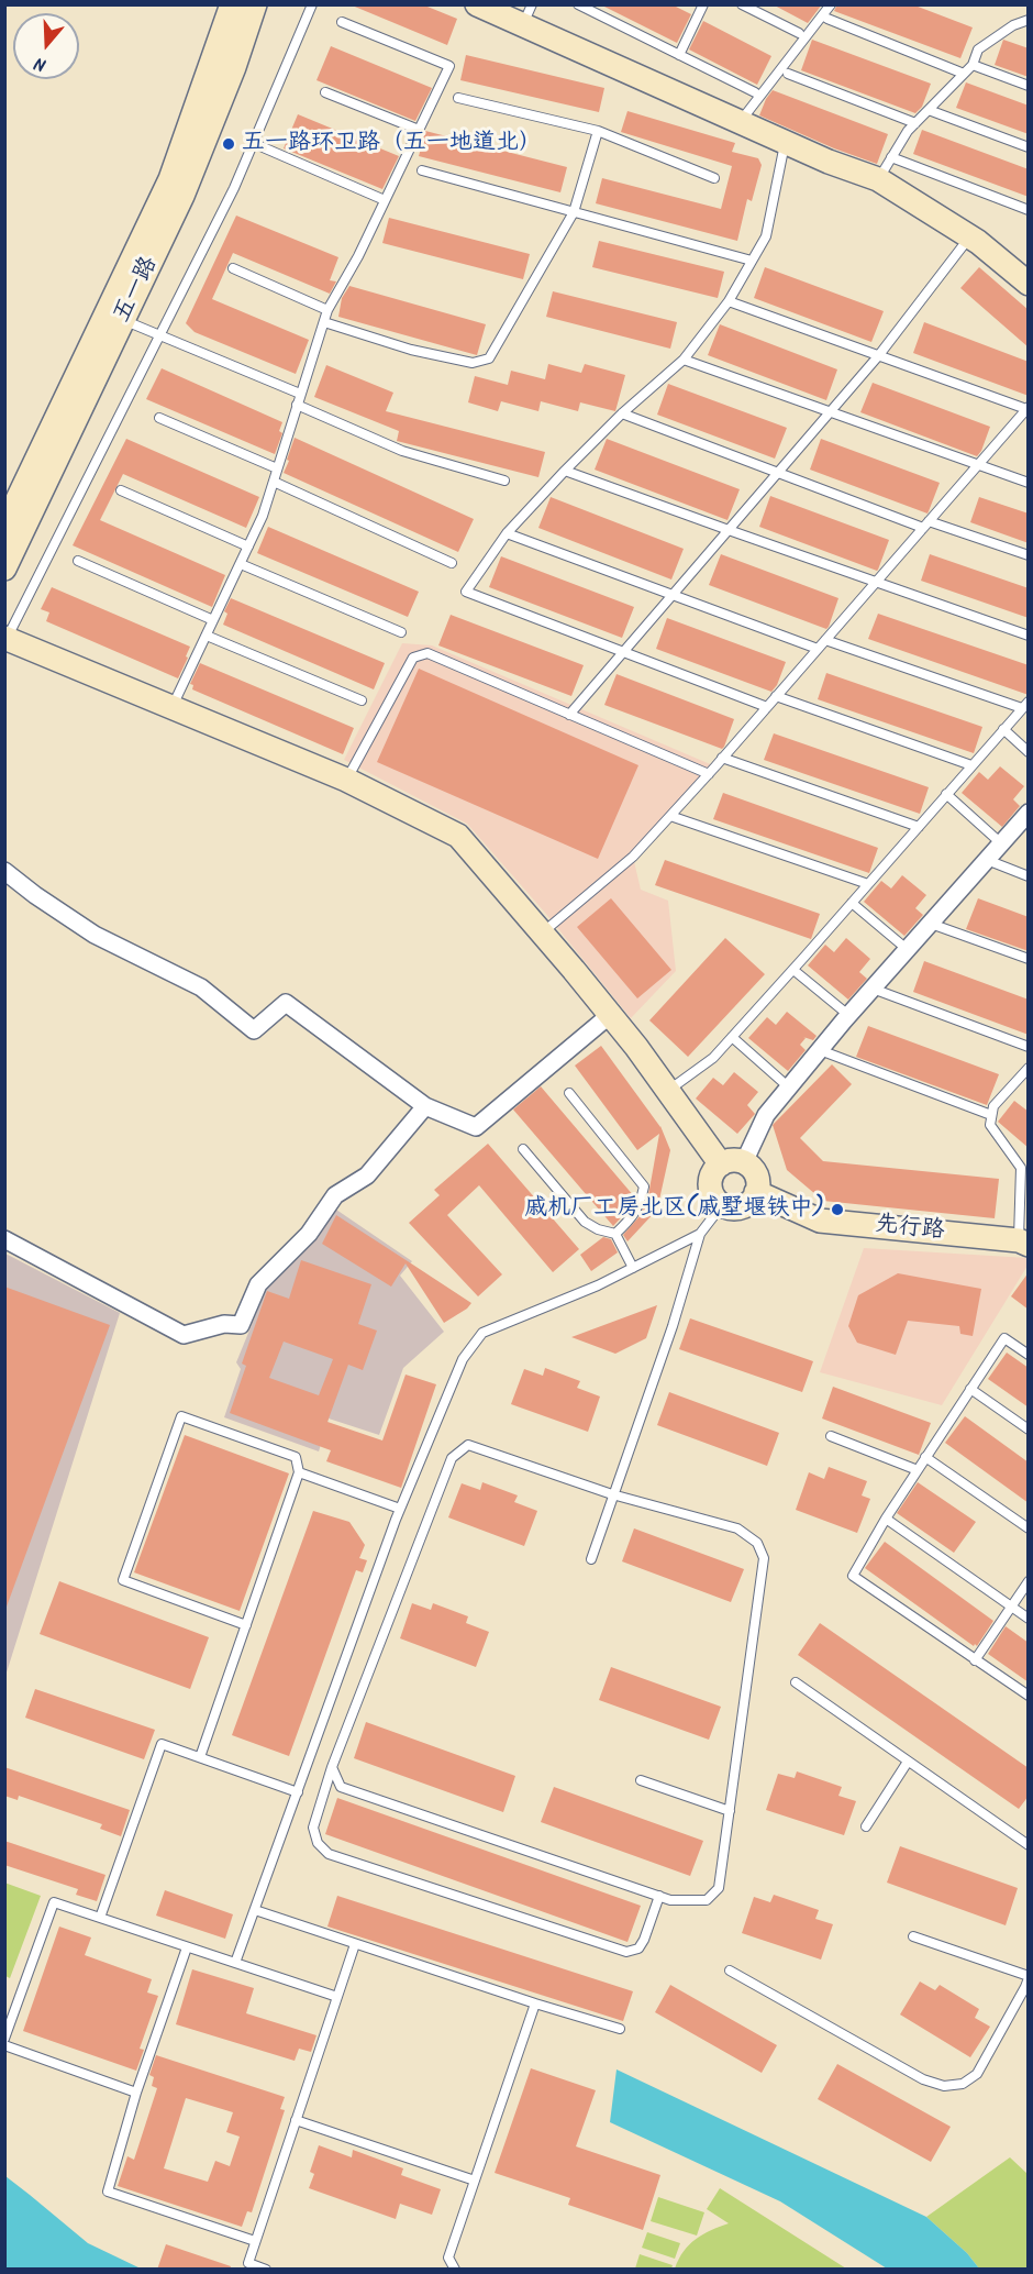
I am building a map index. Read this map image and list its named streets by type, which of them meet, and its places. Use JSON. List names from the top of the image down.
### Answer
{
  "streets": {
    "street": ["五一路", "先行路"]
  },
  "places": ["五一路环卫路（五一地道北）", "戚机厂工房北区(戚墅堰铁中)"],
  "north": "bottom"
}
